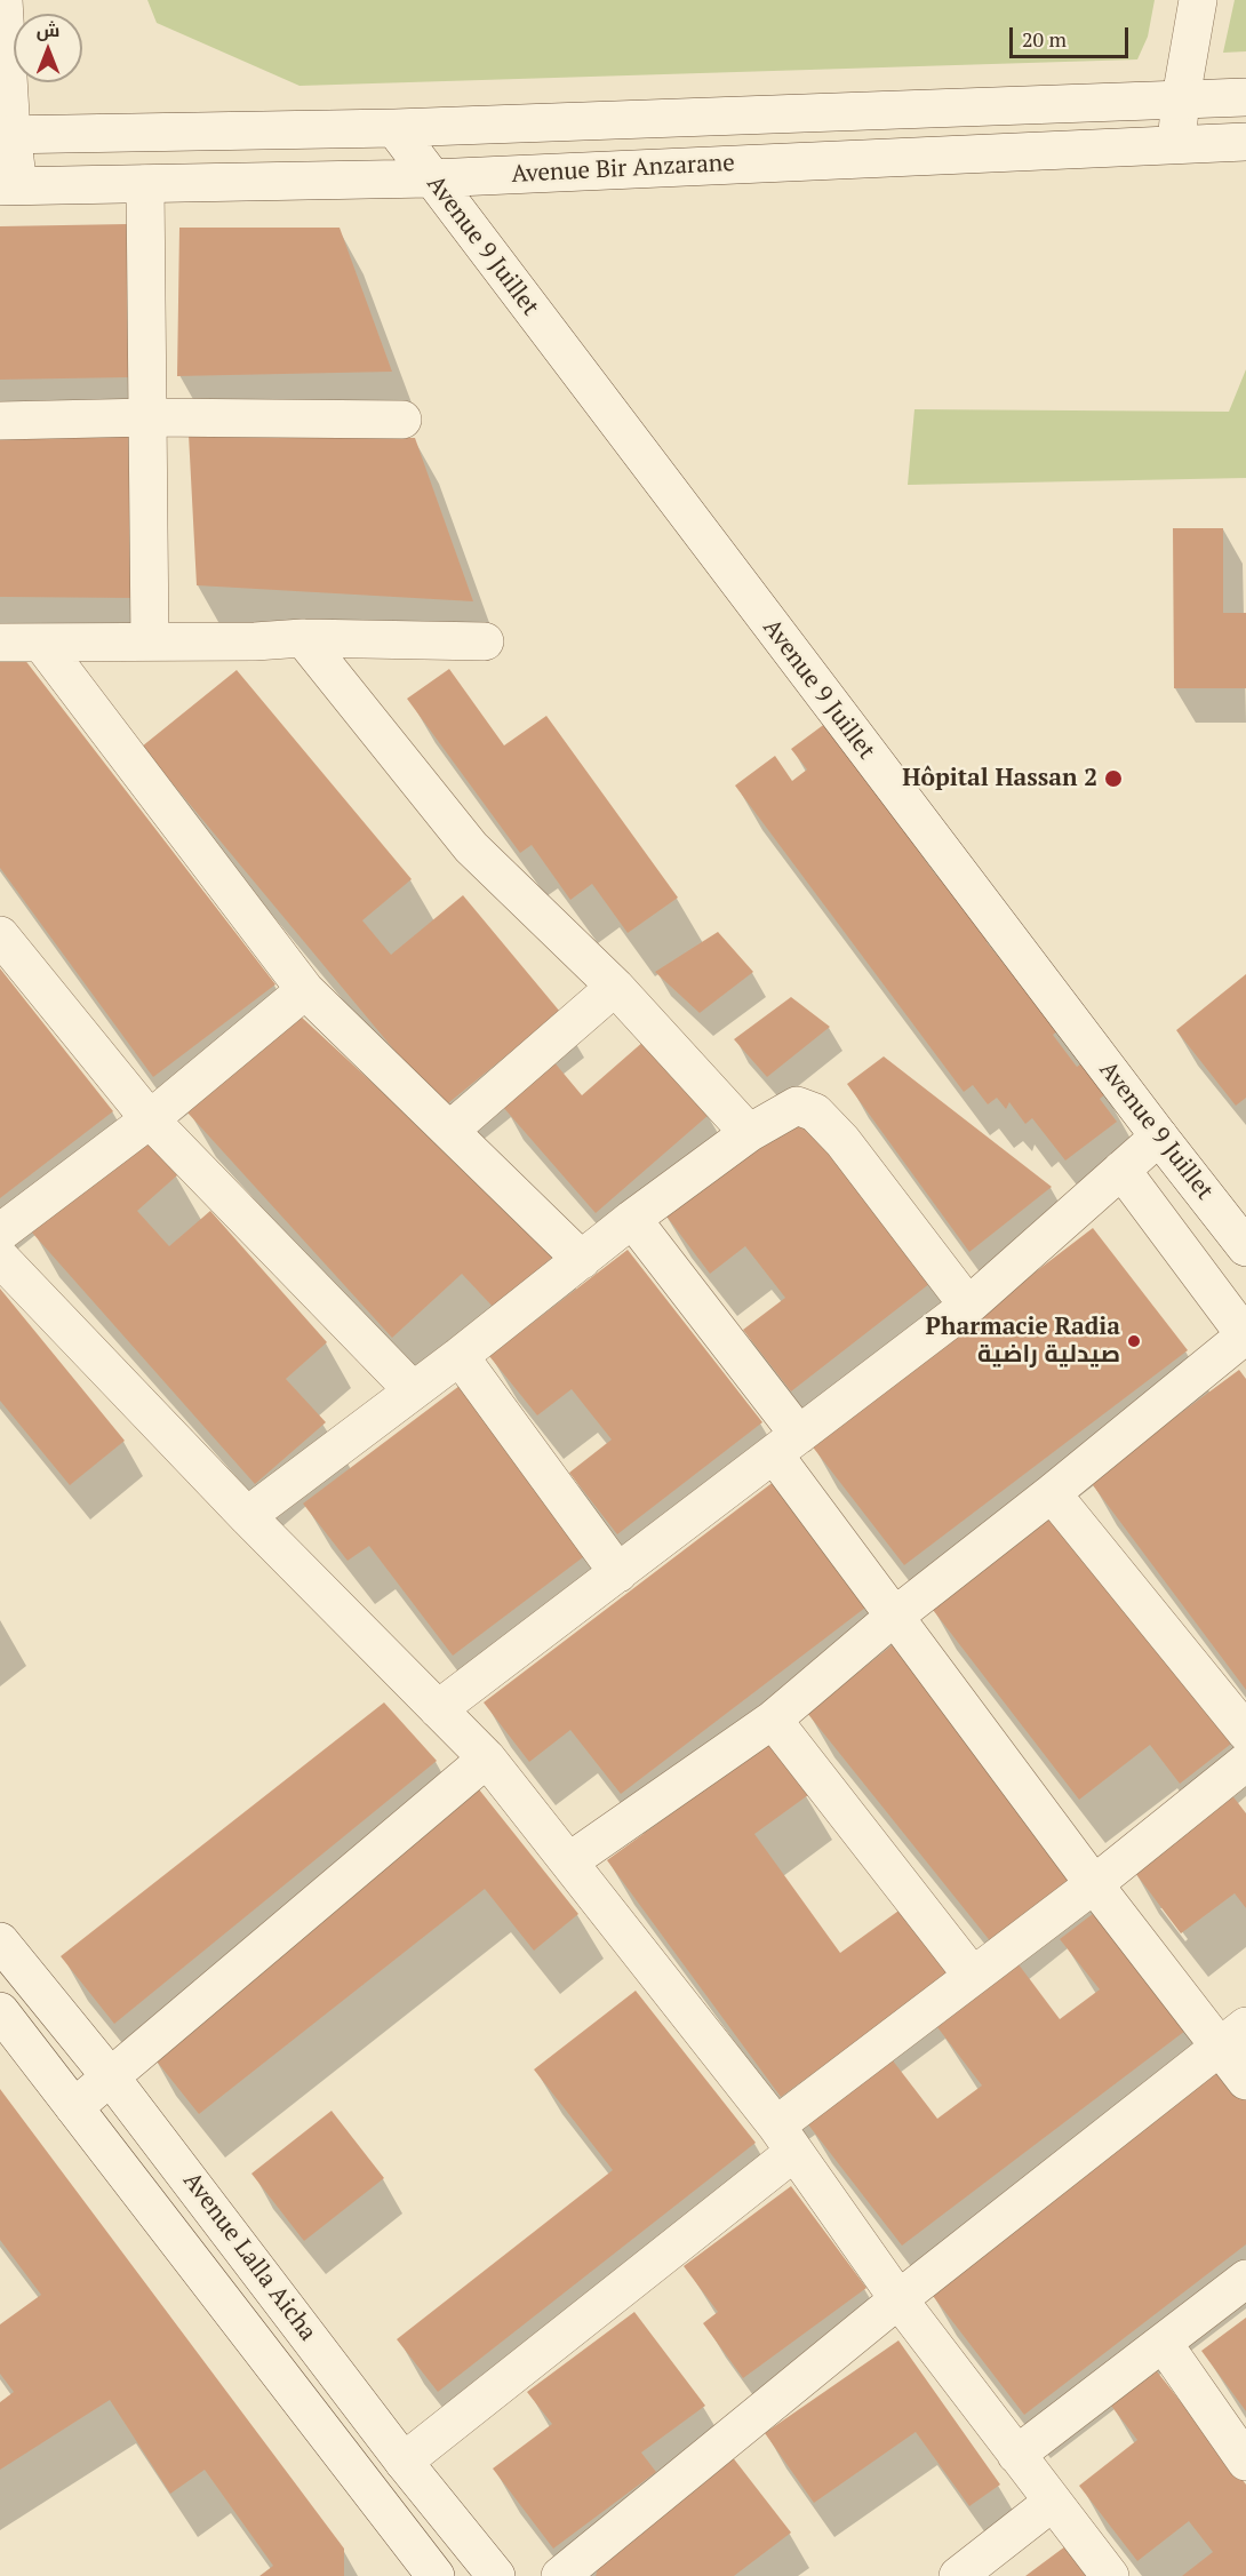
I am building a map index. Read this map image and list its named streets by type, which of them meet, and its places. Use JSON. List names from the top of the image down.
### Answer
{
  "streets": {
    "street": ["Avenue Bir Anzarane", "Avenue 9 Juillet", "Avenue Lalla Aicha"]
  },
  "crossings": [
    ["Avenue Bir Anzarane", "Avenue 9 Juillet"]
  ],
  "places": ["Hôpital Hassan 2", "Pharmacie Radia صيدلية راضية"],
  "scale_bar": "20 m",
  "north": "top"
}
